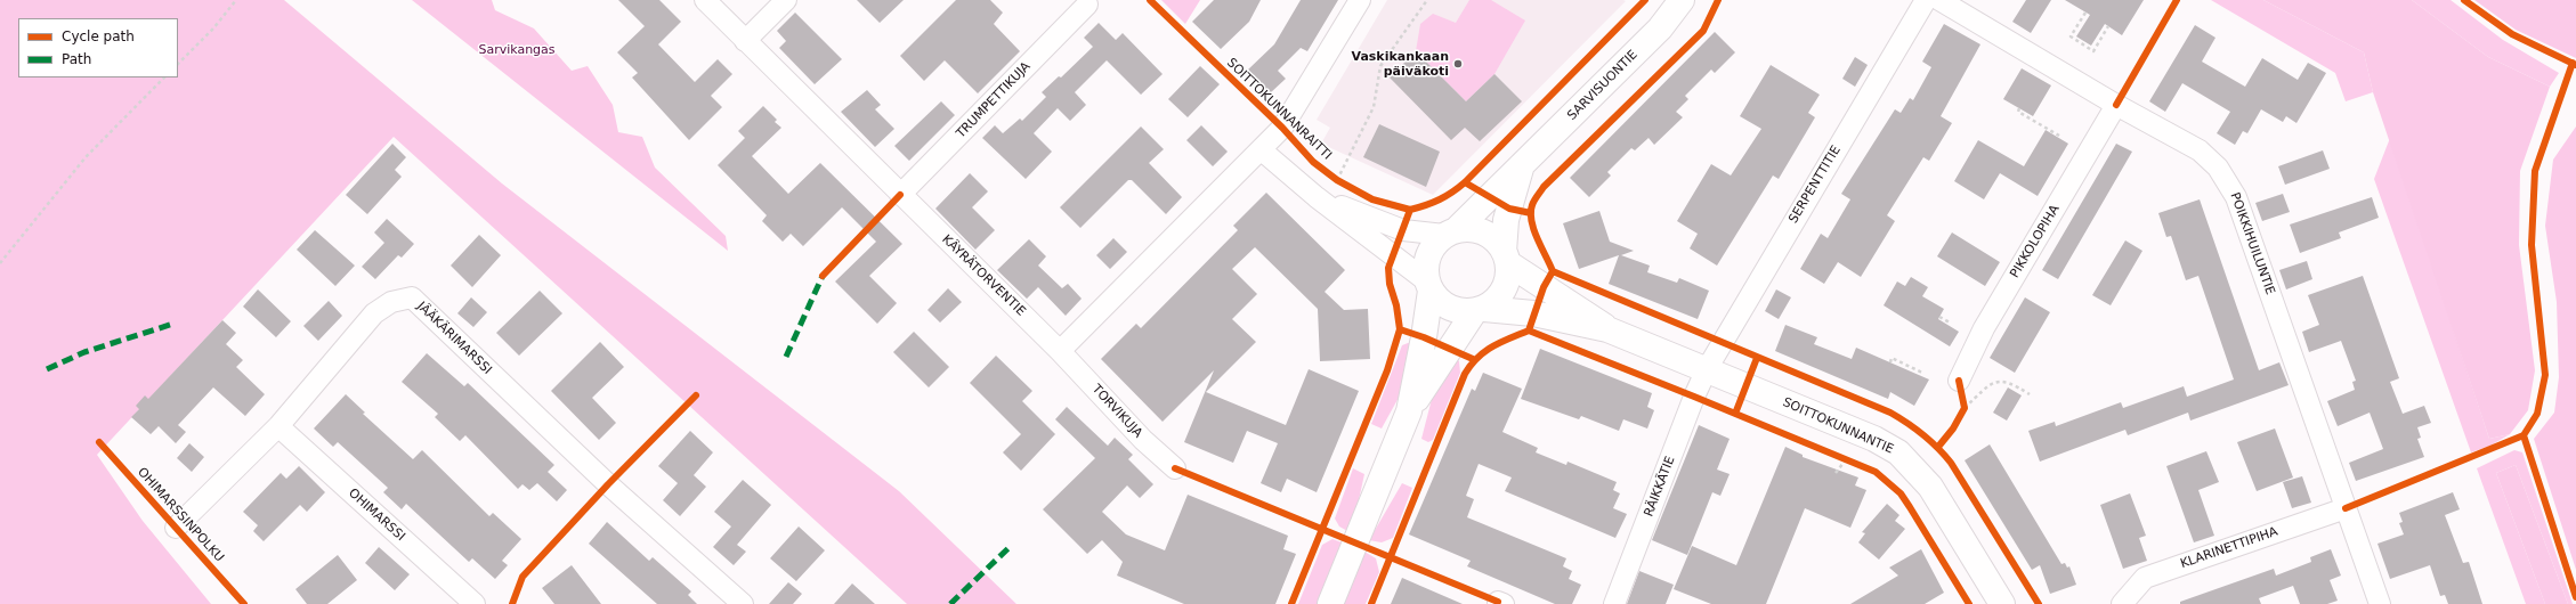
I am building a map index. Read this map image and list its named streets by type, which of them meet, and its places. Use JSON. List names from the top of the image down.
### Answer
{
  "streets": {
    "street": [
      "SARVISUONTIE",
      "TRUMPETTIKUJA",
      "SERPENTTITIE",
      "PIKKOLOPIHA",
      "POIKKIHUILUNTIE",
      "KÄYRÄTORVENTIE",
      "JÄÄKÄRIMARSSI",
      "TORVIKUJA",
      "SOITTOKUNNANTIE",
      "RÄIKKÄTIE",
      "OHIMARSSI",
      "KLARINETTIPIHA"
    ],
    "cycle path": ["SOITTOKUNNANRAITTI", "OHIMARSSINPOLKU"]
  },
  "crossings": [
    ["SARVISUONTIE", "SOITTOKUNNANTIE"],
    ["TRUMPETTIKUJA", "KÄYRÄTORVENTIE"],
    ["SERPENTTITIE", "SOITTOKUNNANTIE"],
    ["SERPENTTITIE", "RÄIKKÄTIE"],
    ["PIKKOLOPIHA", "POIKKIHUILUNTIE"],
    ["POIKKIHUILUNTIE", "KLARINETTIPIHA"],
    ["KÄYRÄTORVENTIE", "TORVIKUJA"],
    ["JÄÄKÄRIMARSSI", "OHIMARSSI"],
    ["SOITTOKUNNANTIE", "RÄIKKÄTIE"]
  ],
  "parks": ["Sarvikangas"],
  "places": ["Vaskikankaan päiväkoti"],
  "legend": ["Cycle path", "Path"]
}
